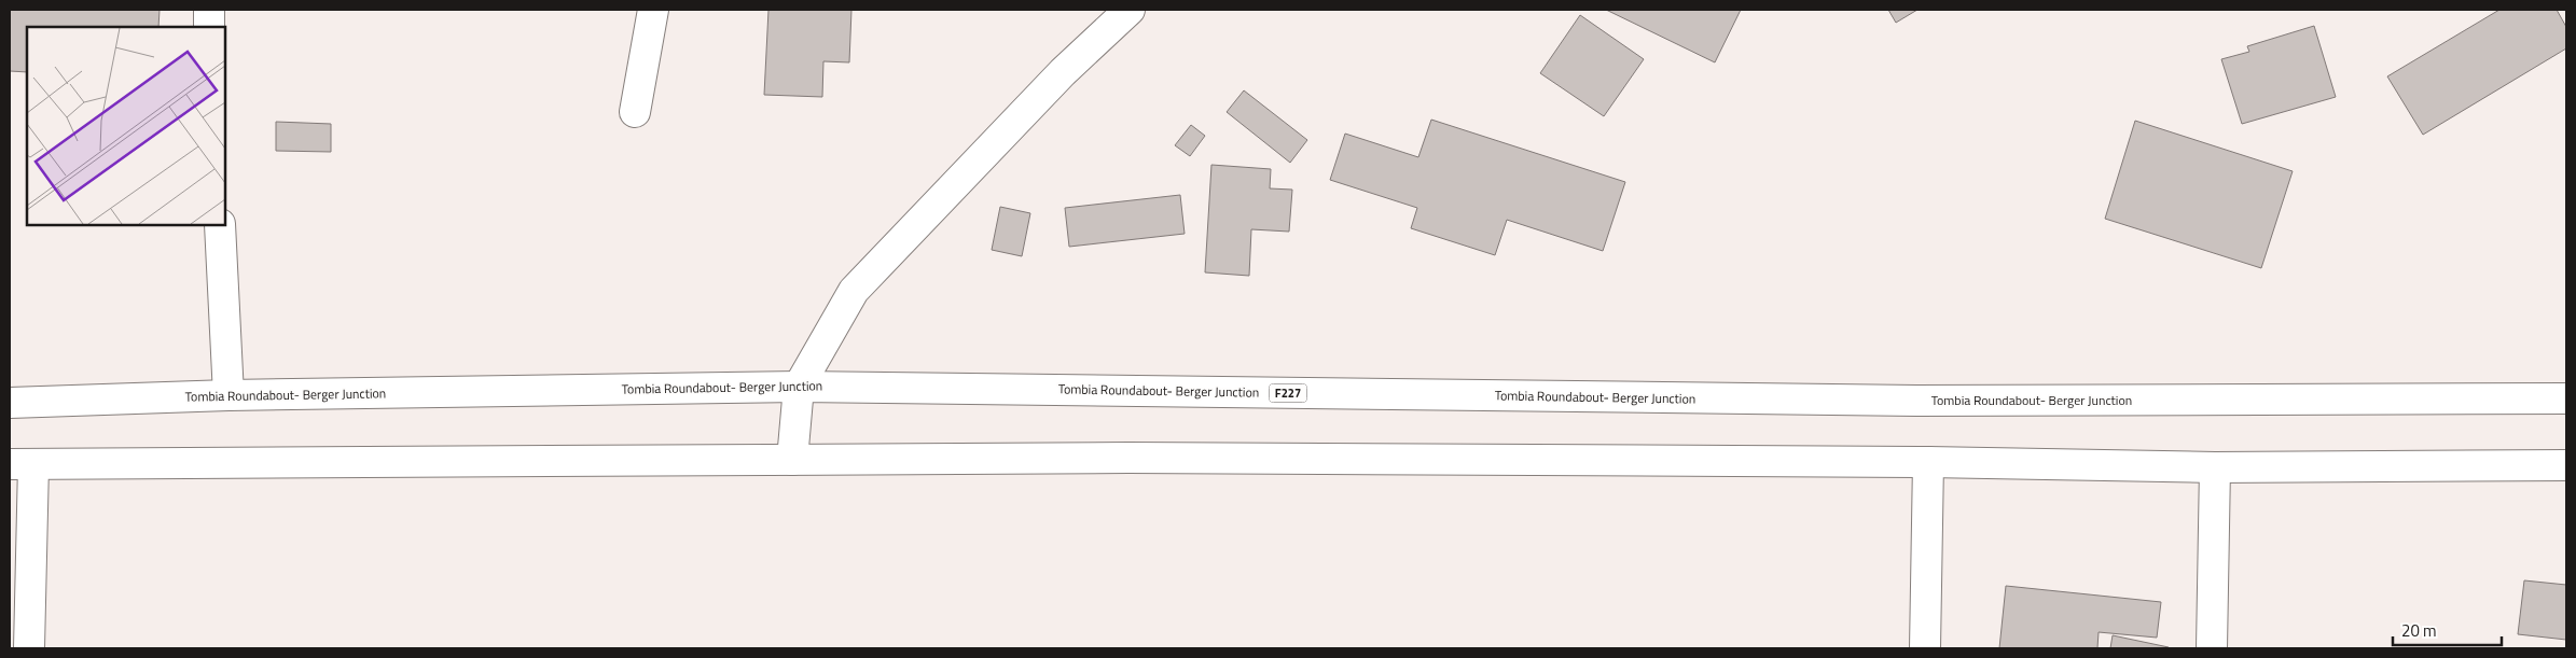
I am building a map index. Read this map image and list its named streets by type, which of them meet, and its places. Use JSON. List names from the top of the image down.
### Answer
{
  "streets": {
    "main road": ["Tombia Roundabout- Berger Junction", "F227"]
  },
  "scale_bar": "20 m"
}
